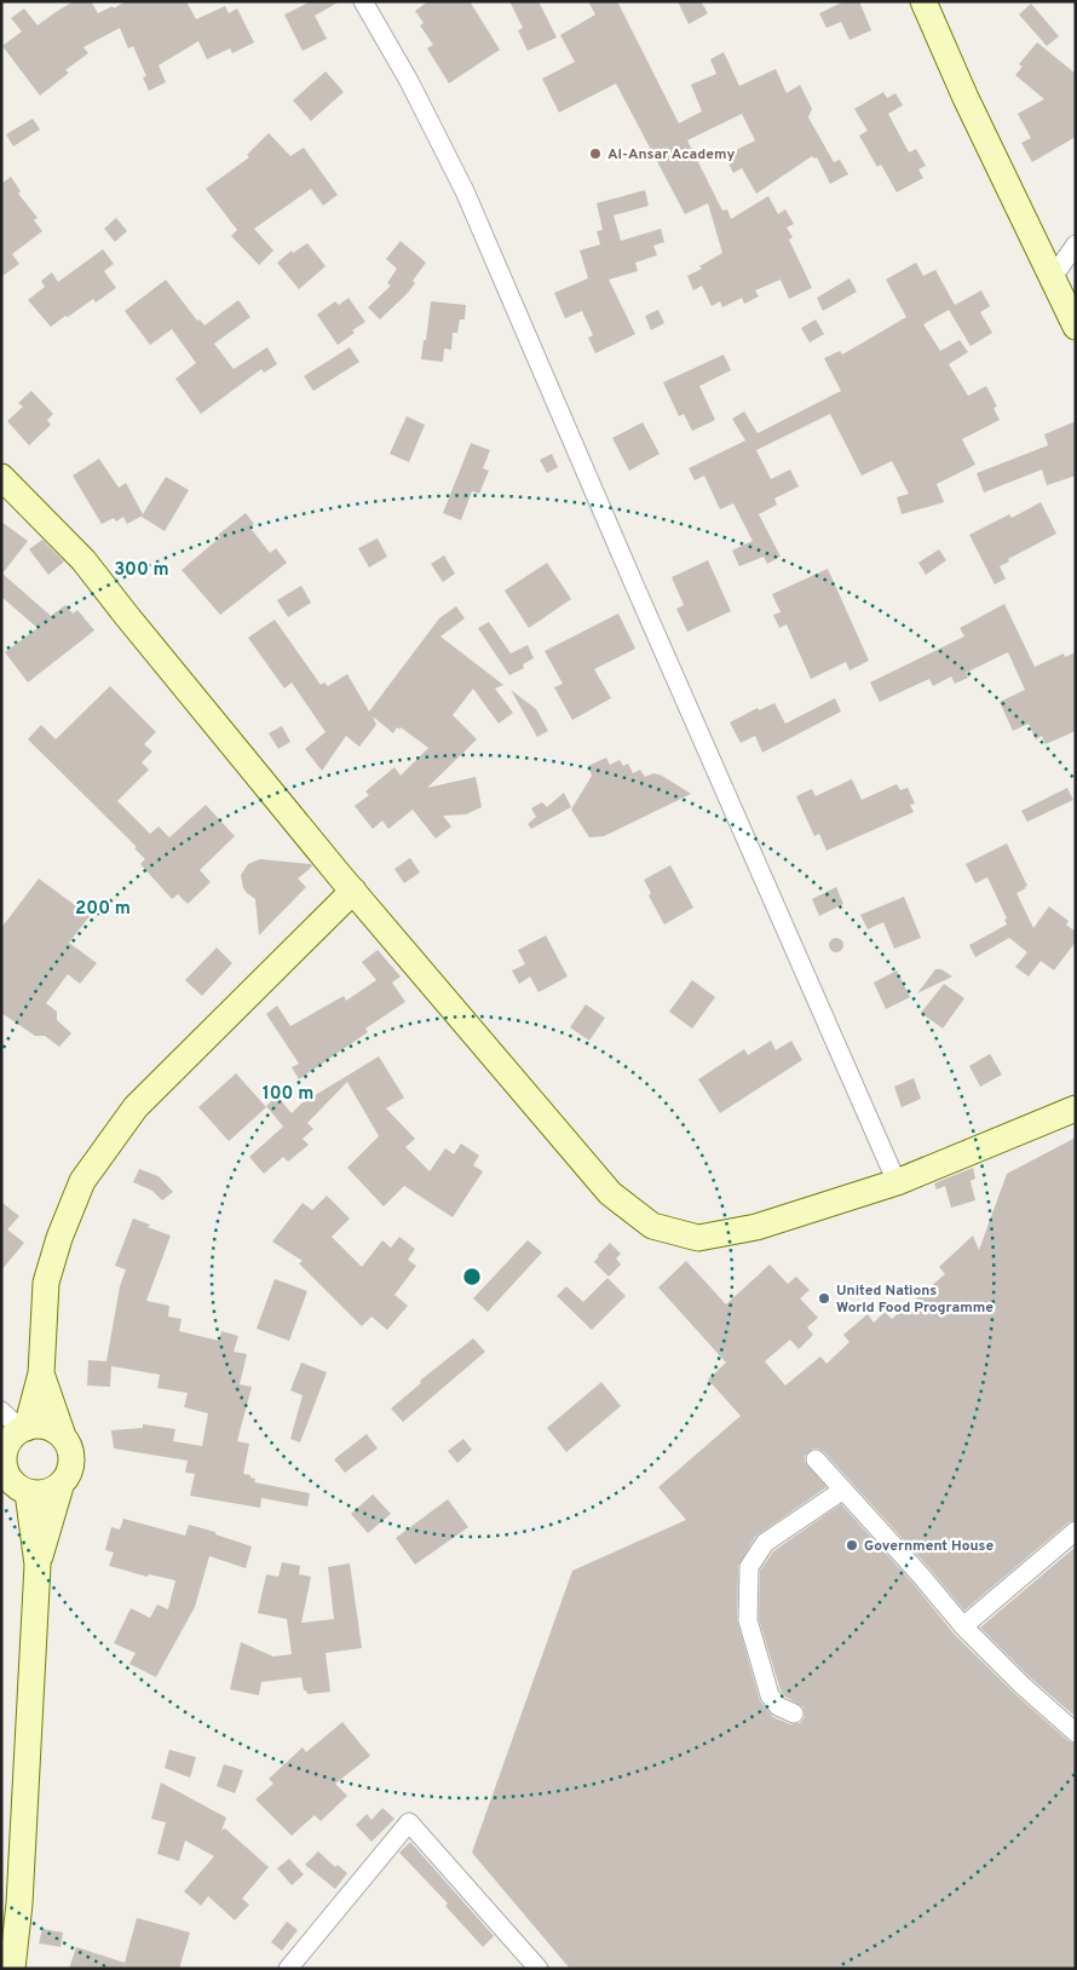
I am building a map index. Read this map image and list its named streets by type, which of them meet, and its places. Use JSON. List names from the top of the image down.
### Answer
{
  "places": ["Al-Ansar Academy", "United Nations World Food Programme", "Government House"],
  "rings": ["300 m", "200 m", "100 m"]
}
